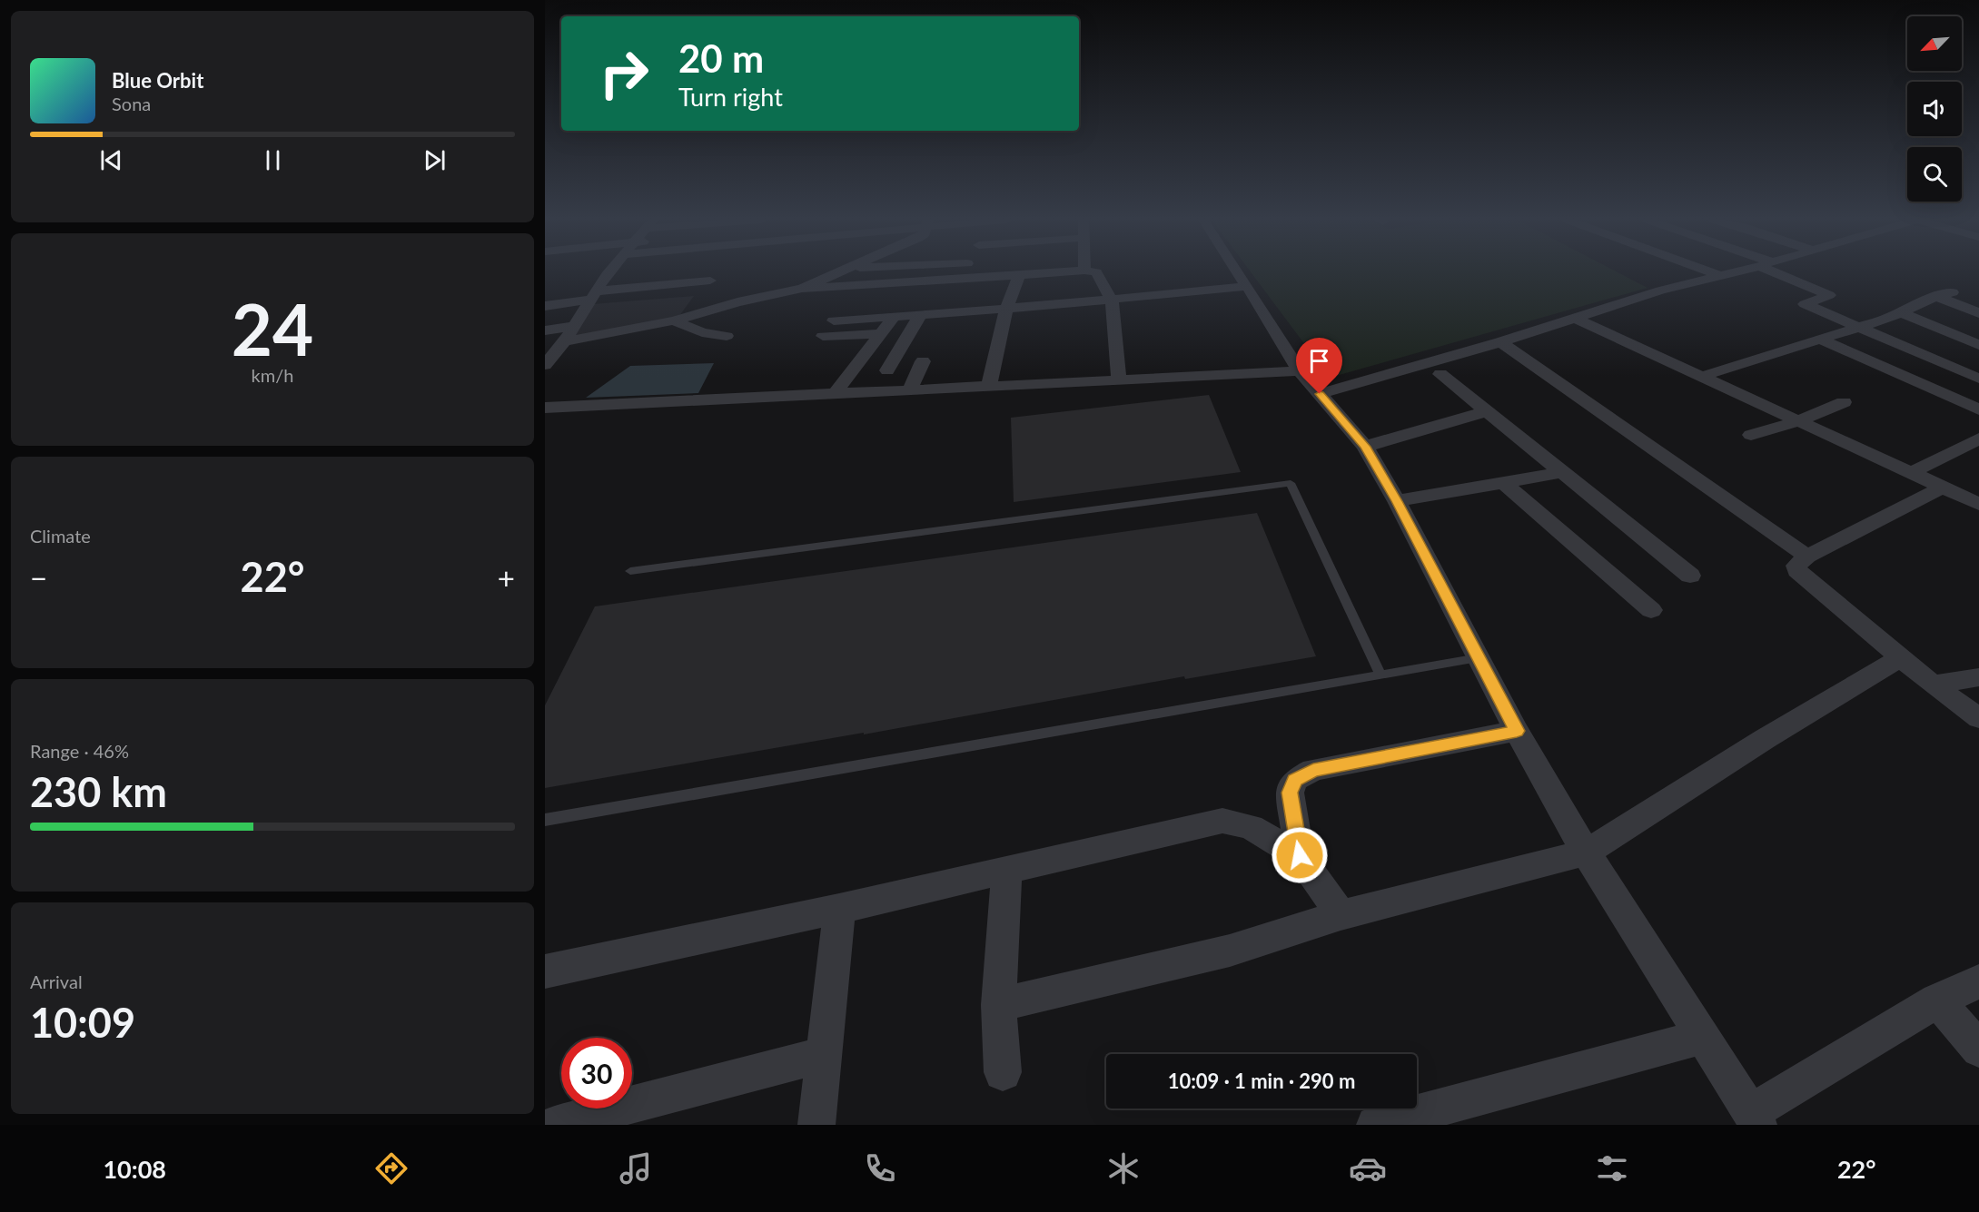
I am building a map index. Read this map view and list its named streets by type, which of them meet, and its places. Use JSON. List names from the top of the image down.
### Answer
{
  "north": "bottom left",
  "page": {
    "turn": ["20 m", "Turn right"],
    "song": ["Blue Orbit", "Sona"],
    "tile": [
      ["24", "km/h"],
      "Climate",
      ["Range · 46%", "230 km"],
      ["Arrival", "10:09"]
    ],
    "heat": ["−", "22°", "+"],
    "limit": "30",
    "trip": "10:09 · 1 min · 290 m",
    "tabs": ["10:08", "22°"]
  }
}
